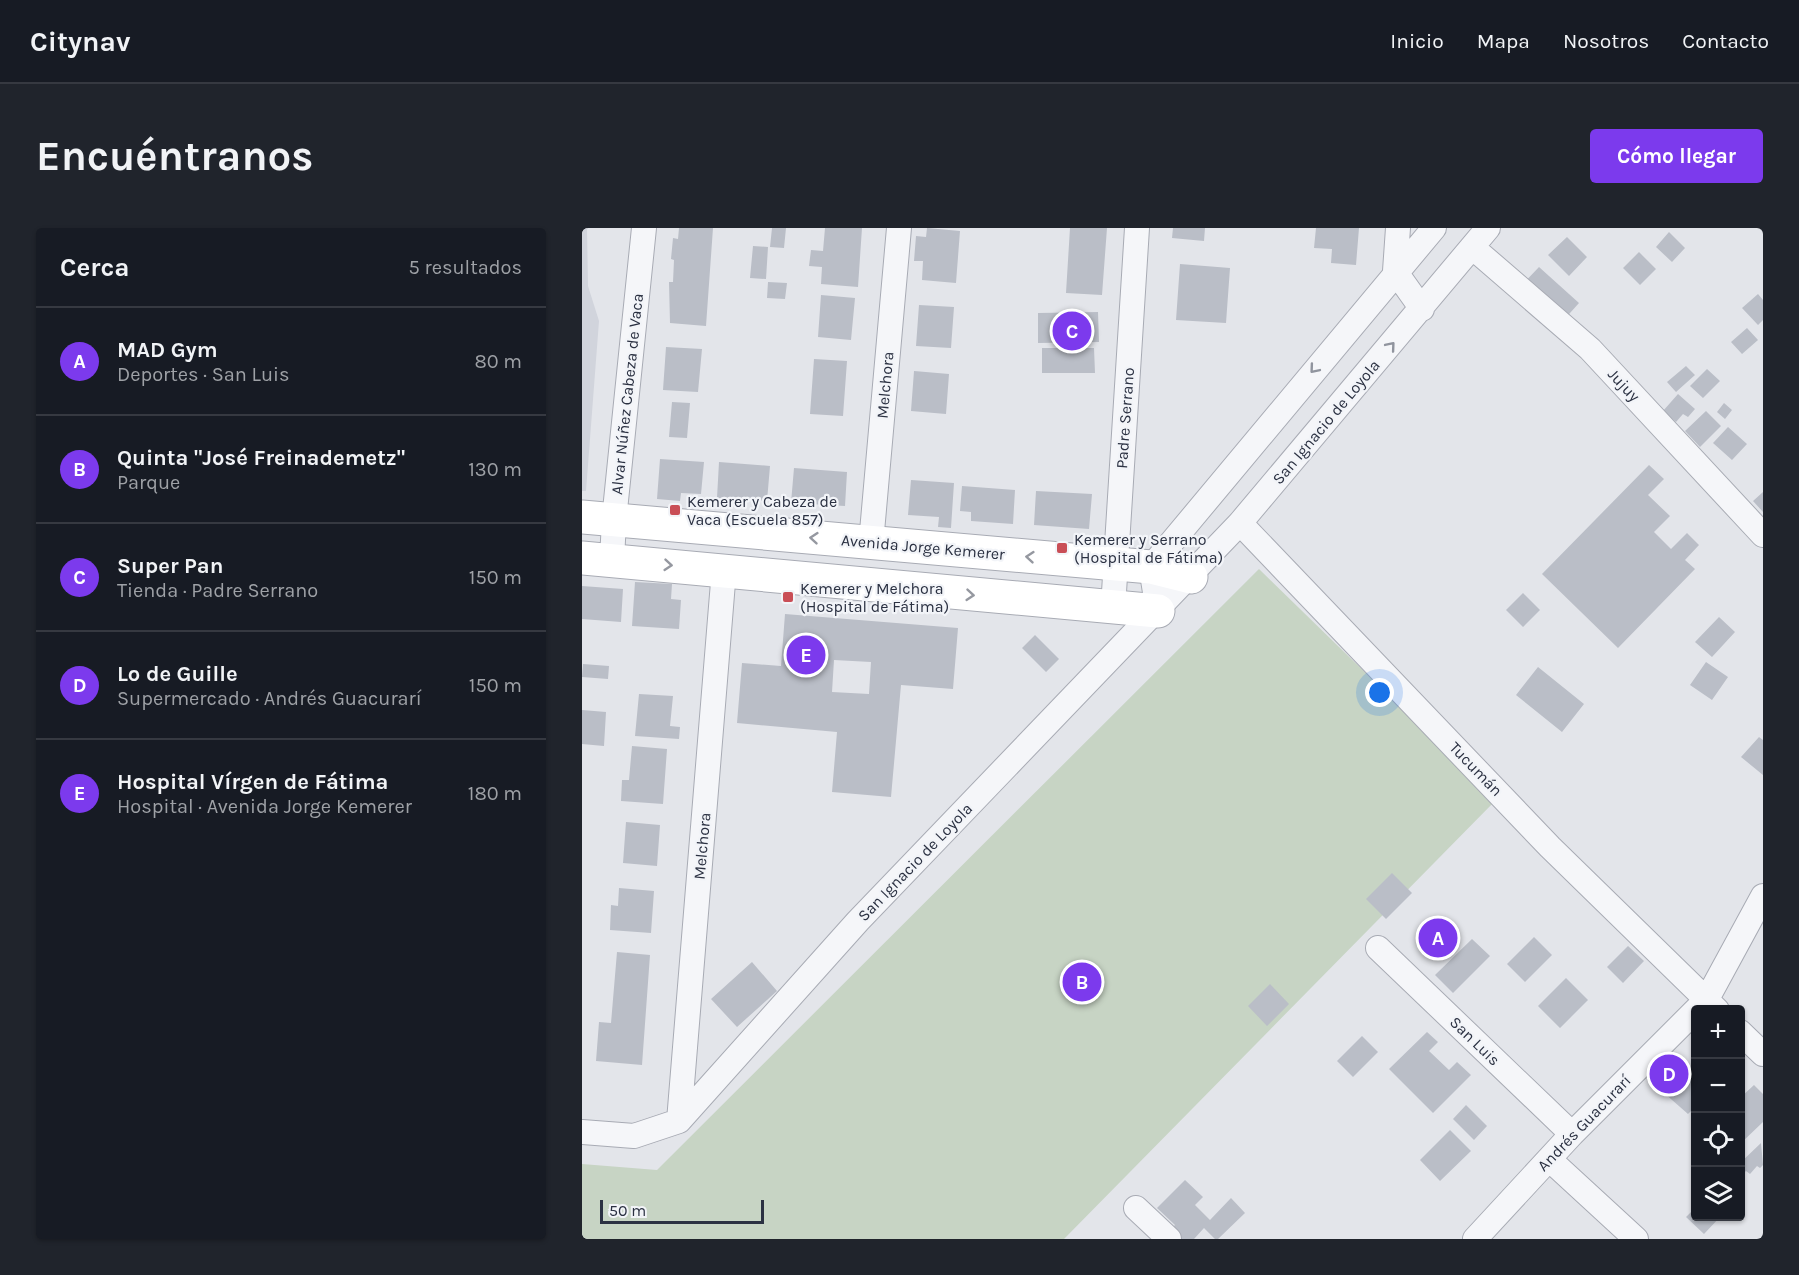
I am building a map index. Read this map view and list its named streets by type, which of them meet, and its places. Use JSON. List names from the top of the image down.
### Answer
{
  "streets": {
    "main road": ["Avenida Jorge Kemerer"],
    "street": [
      "Melchora",
      "Jujuy",
      "Alvar Núñez Cabeza de Vaca",
      "Padre Serrano",
      "San Ignacio de Loyola",
      "Tucumán",
      "San Luis",
      "Andrés Guacurarí"
    ]
  },
  "crossings": [
    ["Melchora", "San Ignacio de Loyola"],
    ["Melchora", "Avenida Jorge Kemerer"],
    ["Jujuy", "San Ignacio de Loyola"],
    ["Alvar Núñez Cabeza de Vaca", "Avenida Jorge Kemerer"],
    ["Padre Serrano", "Avenida Jorge Kemerer"],
    ["San Ignacio de Loyola", "Avenida Jorge Kemerer"],
    ["San Ignacio de Loyola", "Tucumán"],
    ["San Luis", "Andrés Guacurarí"]
  ],
  "places": {
    "transit": ["Kemerer y Cabeza de Vaca (Escuela 857)", "Kemerer y Serrano (Hospital de Fátima)", "Kemerer y Melchora (Hospital de Fátima)"]
  },
  "scale_bar": "50 m",
  "page": {
    "header": "Citynav",
    "nav": [
      "Inicio",
      "Mapa",
      "Nosotros",
      "Contacto"
    ],
    "buttons": "Cómo llegar",
    "title": "Encuéntranos",
    "heading": ["Cerca", "5 resultados"],
    "list": [
      {
        "mark": "A",
        "name": "MAD Gym",
        "note": "Deportes · San Luis",
        "value": "80 m"
      },
      {
        "mark": "B",
        "name": "Quinta \"José Freinademetz\"",
        "note": "Parque",
        "value": "130 m"
      },
      {
        "mark": "C",
        "name": "Super Pan",
        "note": "Tienda · Padre Serrano",
        "value": "150 m"
      },
      {
        "mark": "D",
        "name": "Lo de Guille",
        "note": "Supermercado · Andrés Guacurarí",
        "value": "150 m"
      },
      {
        "mark": "E",
        "name": "Hospital Vírgen de Fátima",
        "note": "Hospital · Avenida Jorge Kemerer",
        "value": "180 m"
      }
    ],
    "pins": [
      "C",
      "E",
      "A",
      "B",
      "D"
    ],
    "map_buttons": ["+", "−"],
    "scale": "50 m"
  }
}
